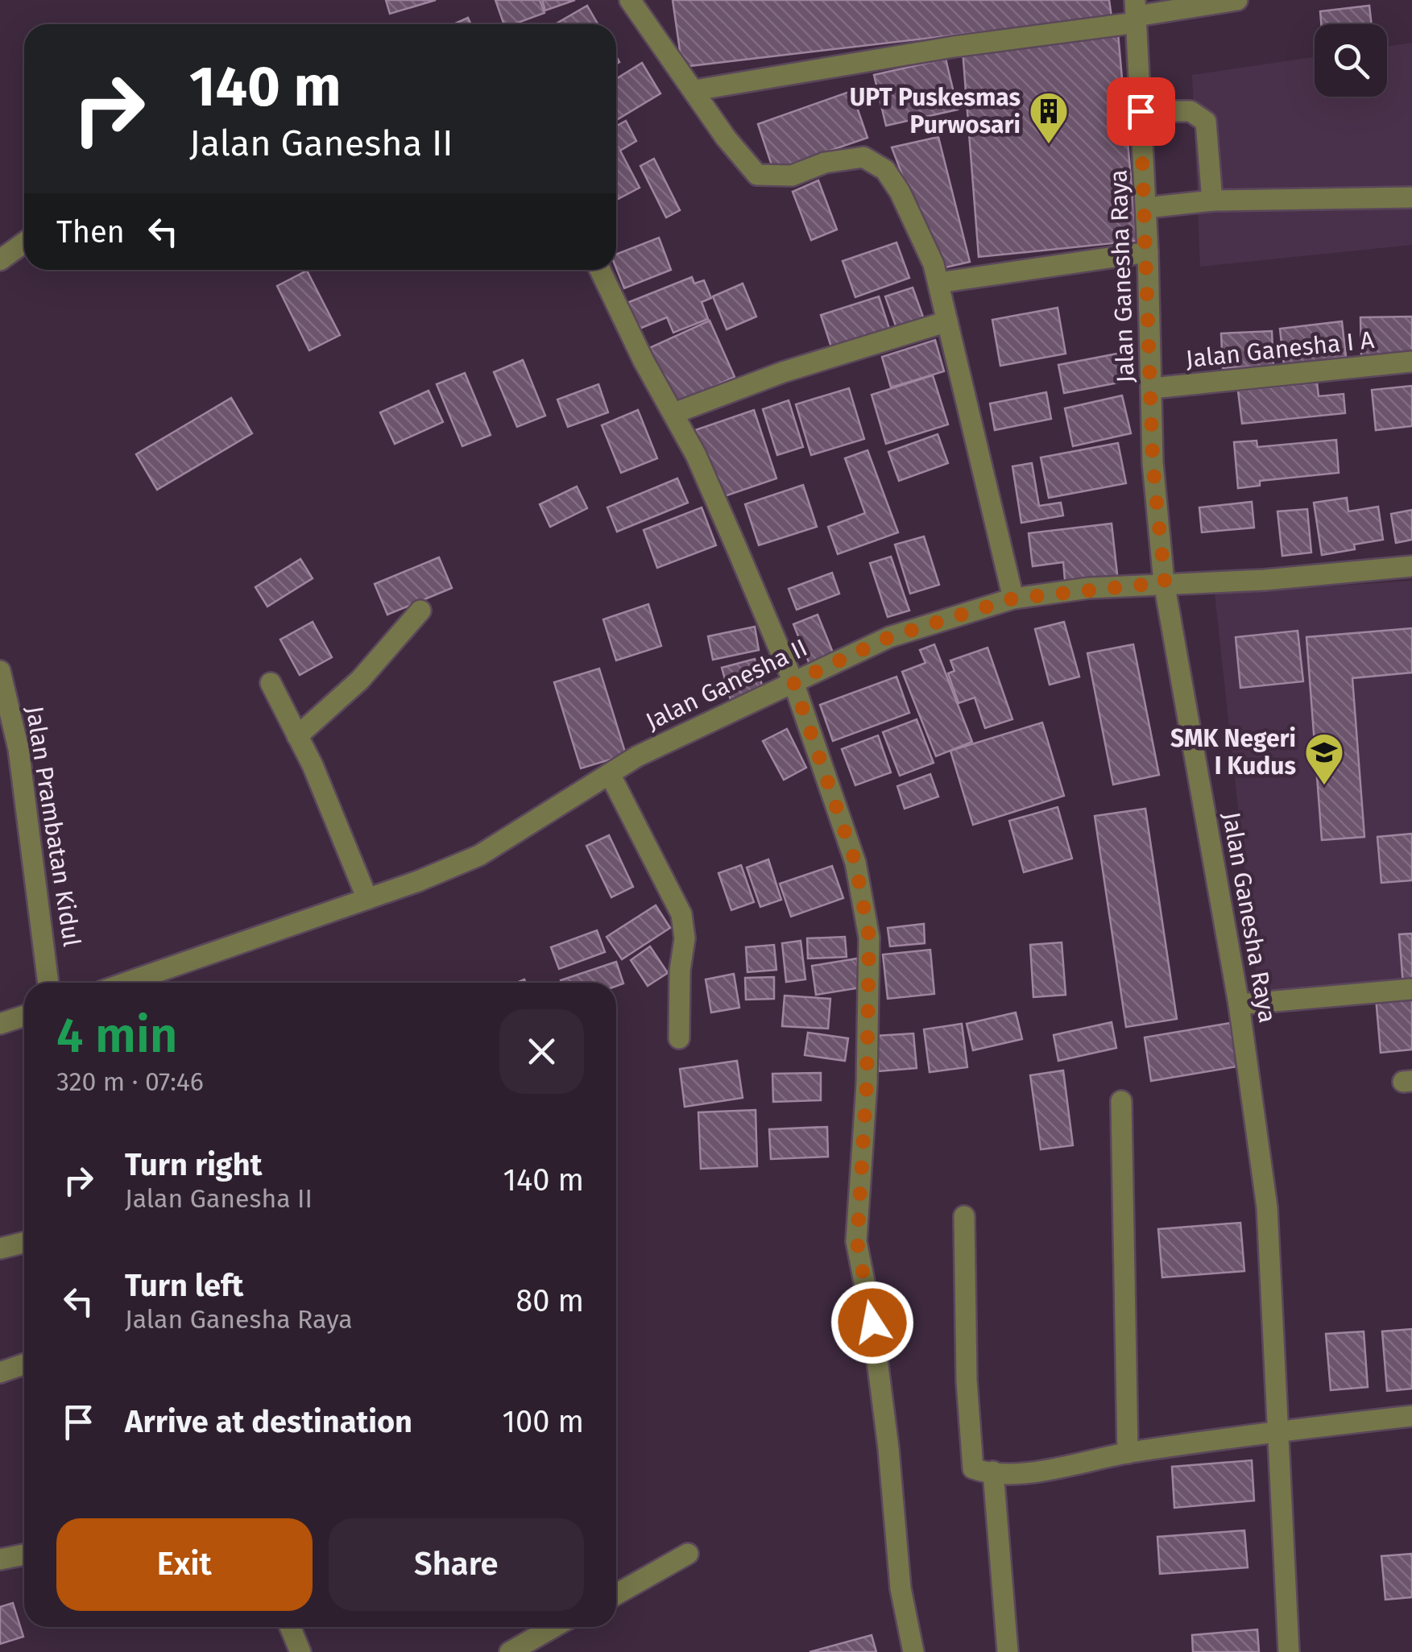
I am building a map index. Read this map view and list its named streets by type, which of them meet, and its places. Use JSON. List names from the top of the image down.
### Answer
{
  "streets": {
    "street": [
      "Jalan Ganesha Raya",
      "Jalan Ganesha I A",
      "Jalan Ganesha II",
      "Jalan Prambatan Kidul"
    ]
  },
  "crossings": [
    ["Jalan Ganesha Raya", "Jalan Ganesha I A"],
    ["Jalan Ganesha Raya", "Jalan Ganesha II"]
  ],
  "places": {
    "building": ["UPT Puskesmas Purwosari"],
    "school or university": ["SMK Negeri I Kudus"]
  },
  "page": {
    "turn": ["140 m", "Jalan Ganesha II"],
    "then": "Then",
    "heading": ["4 min", "320 m · 07:46"],
    "list": [
      {
        "name": "Turn right",
        "note": "Jalan Ganesha II",
        "value": "140 m"
      },
      {
        "name": "Turn left",
        "note": "Jalan Ganesha Raya",
        "value": "80 m"
      },
      {
        "name": "Arrive at destination",
        "value": "100 m"
      }
    ],
    "buttons": ["Exit", "Share"]
  }
}
